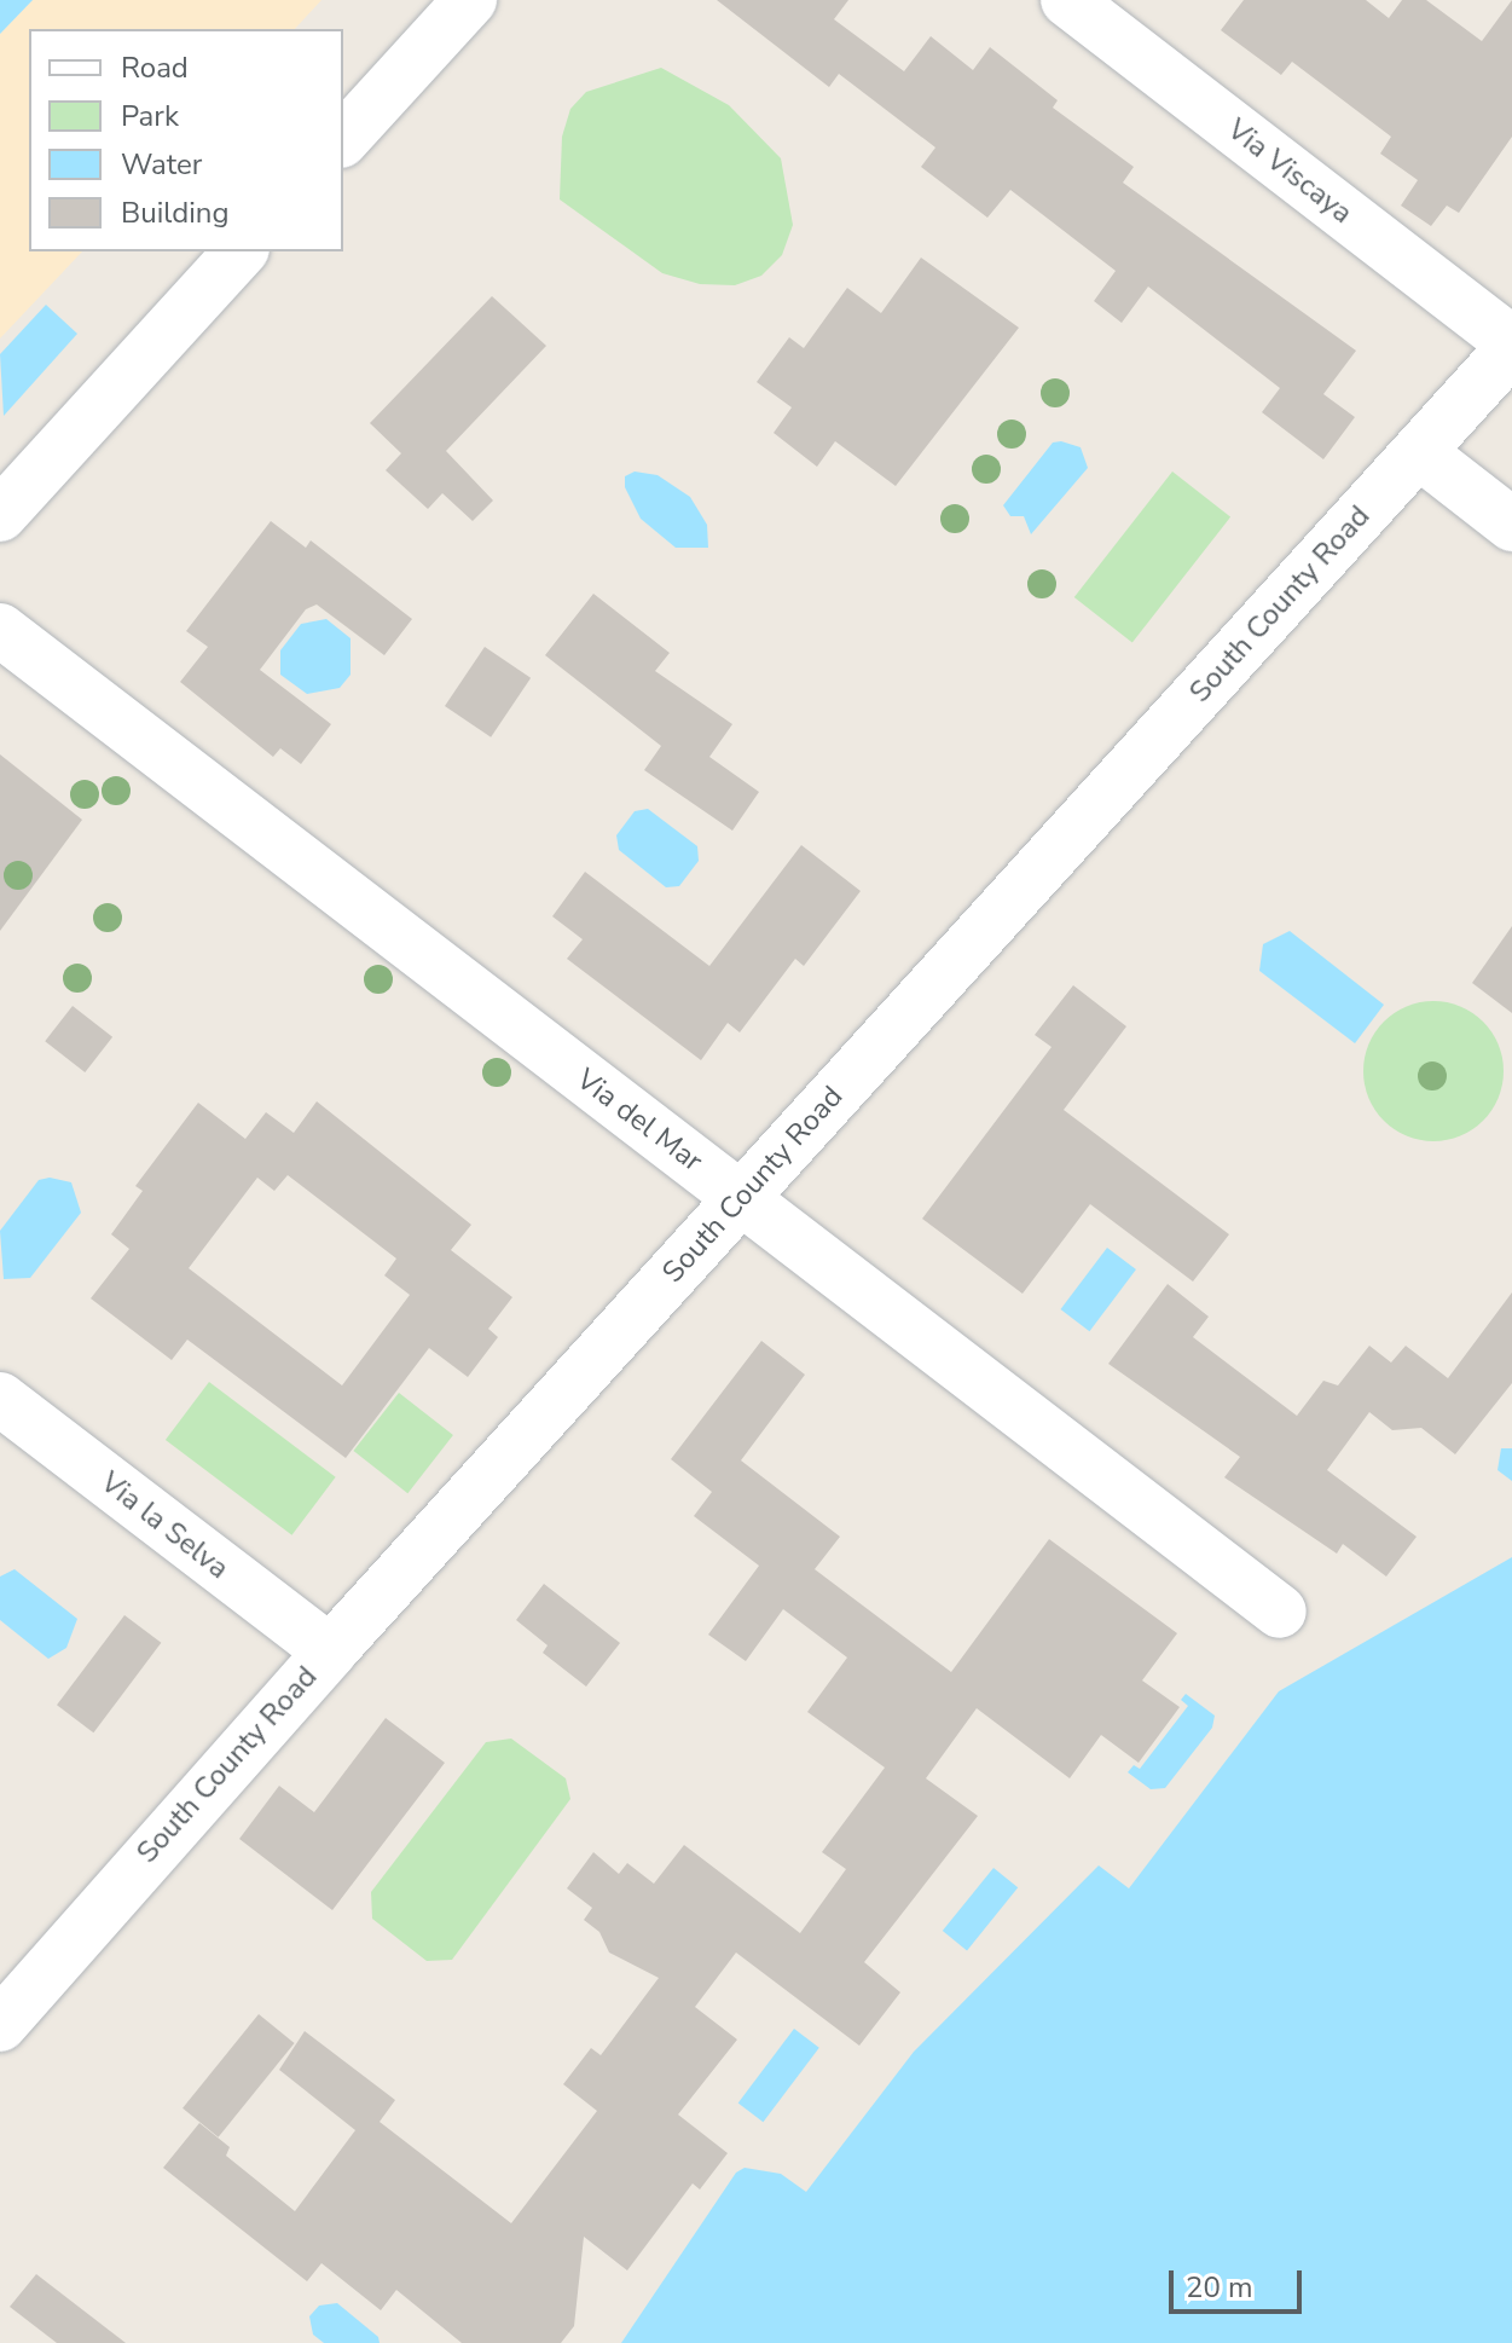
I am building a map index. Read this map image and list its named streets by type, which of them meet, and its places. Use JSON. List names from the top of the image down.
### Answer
{
  "streets": {
    "street": [
      "Via Viscaya",
      "South County Road",
      "Via del Mar",
      "Via la Selva"
    ]
  },
  "crossings": [
    ["Via Viscaya", "South County Road"],
    ["South County Road", "Via del Mar"],
    ["South County Road", "Via la Selva"]
  ],
  "legend": [
    "Road",
    "Park",
    "Water",
    "Building"
  ],
  "scale_bar": "20 m"
}
